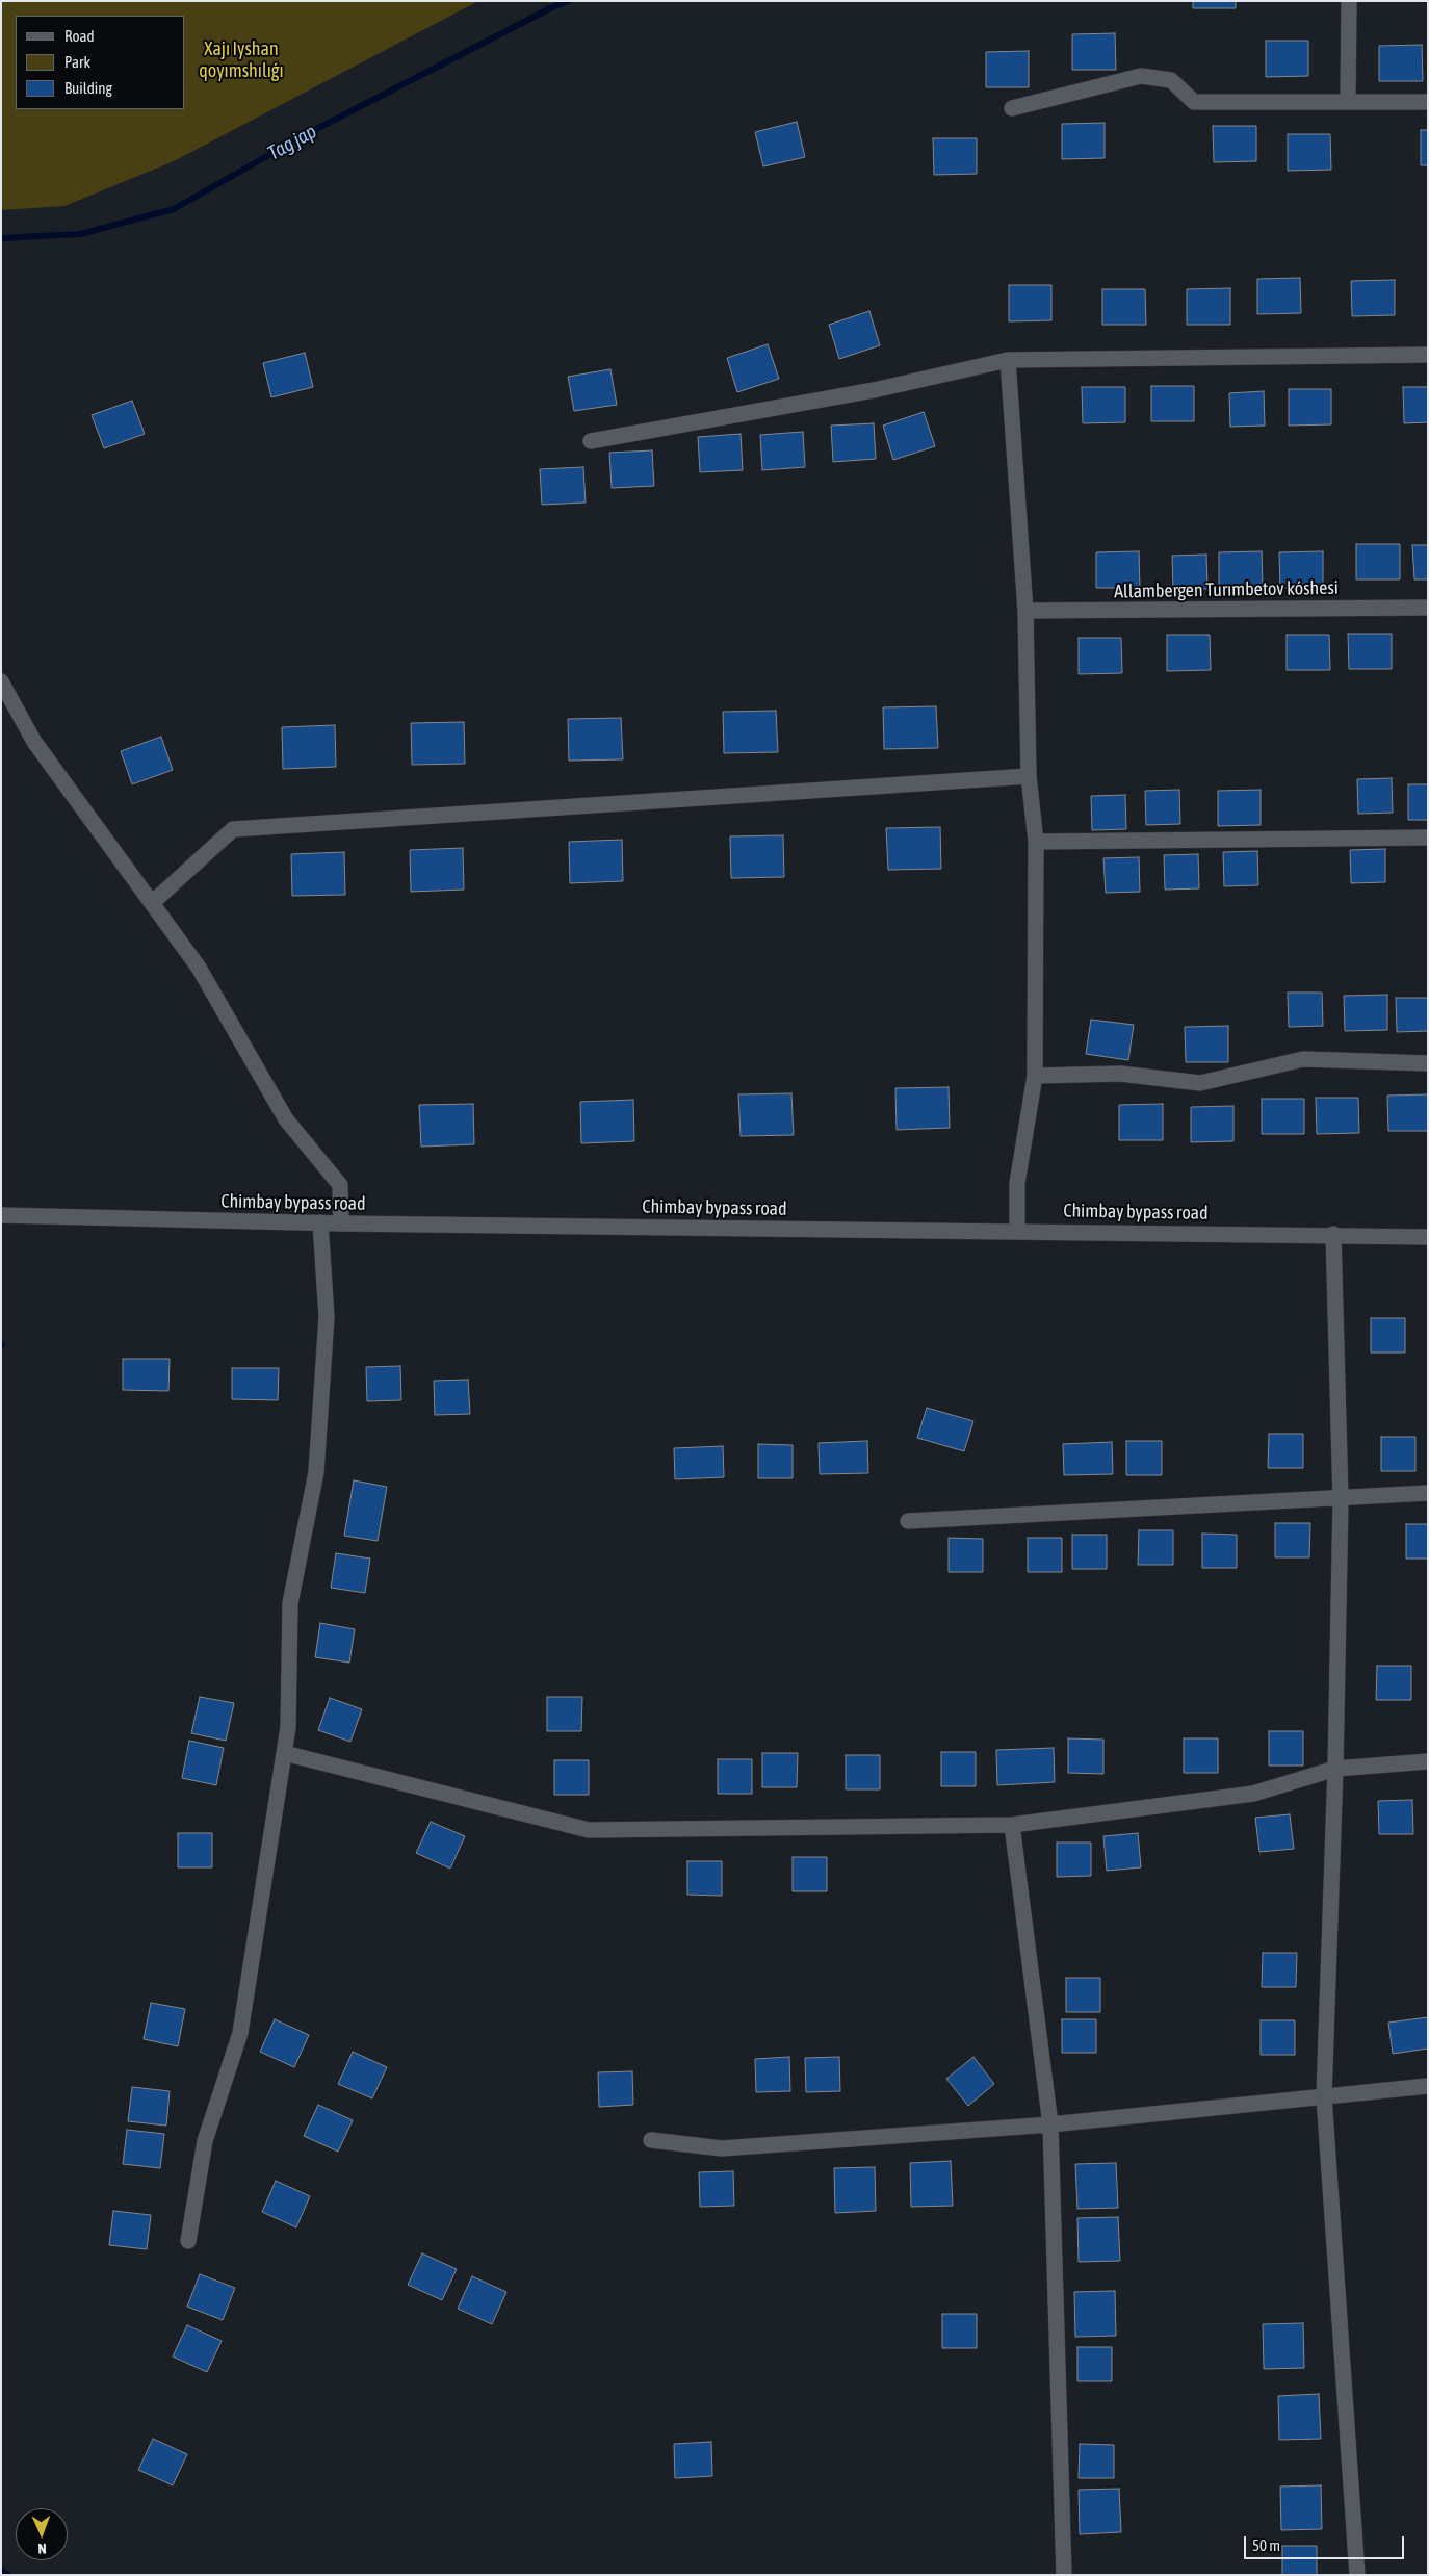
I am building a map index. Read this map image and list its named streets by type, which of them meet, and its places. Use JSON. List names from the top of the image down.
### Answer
{
  "streets": {
    "street": ["Allambergen Turımbetov kóshesi", "Chimbay bypass road"]
  },
  "water": ["Tag jap"],
  "parks": ["Xajı Iyshan qoyımshılıǵı"],
  "legend": ["Road", "Park", "Building"],
  "scale_bar": "50 m",
  "north": "bottom"
}
